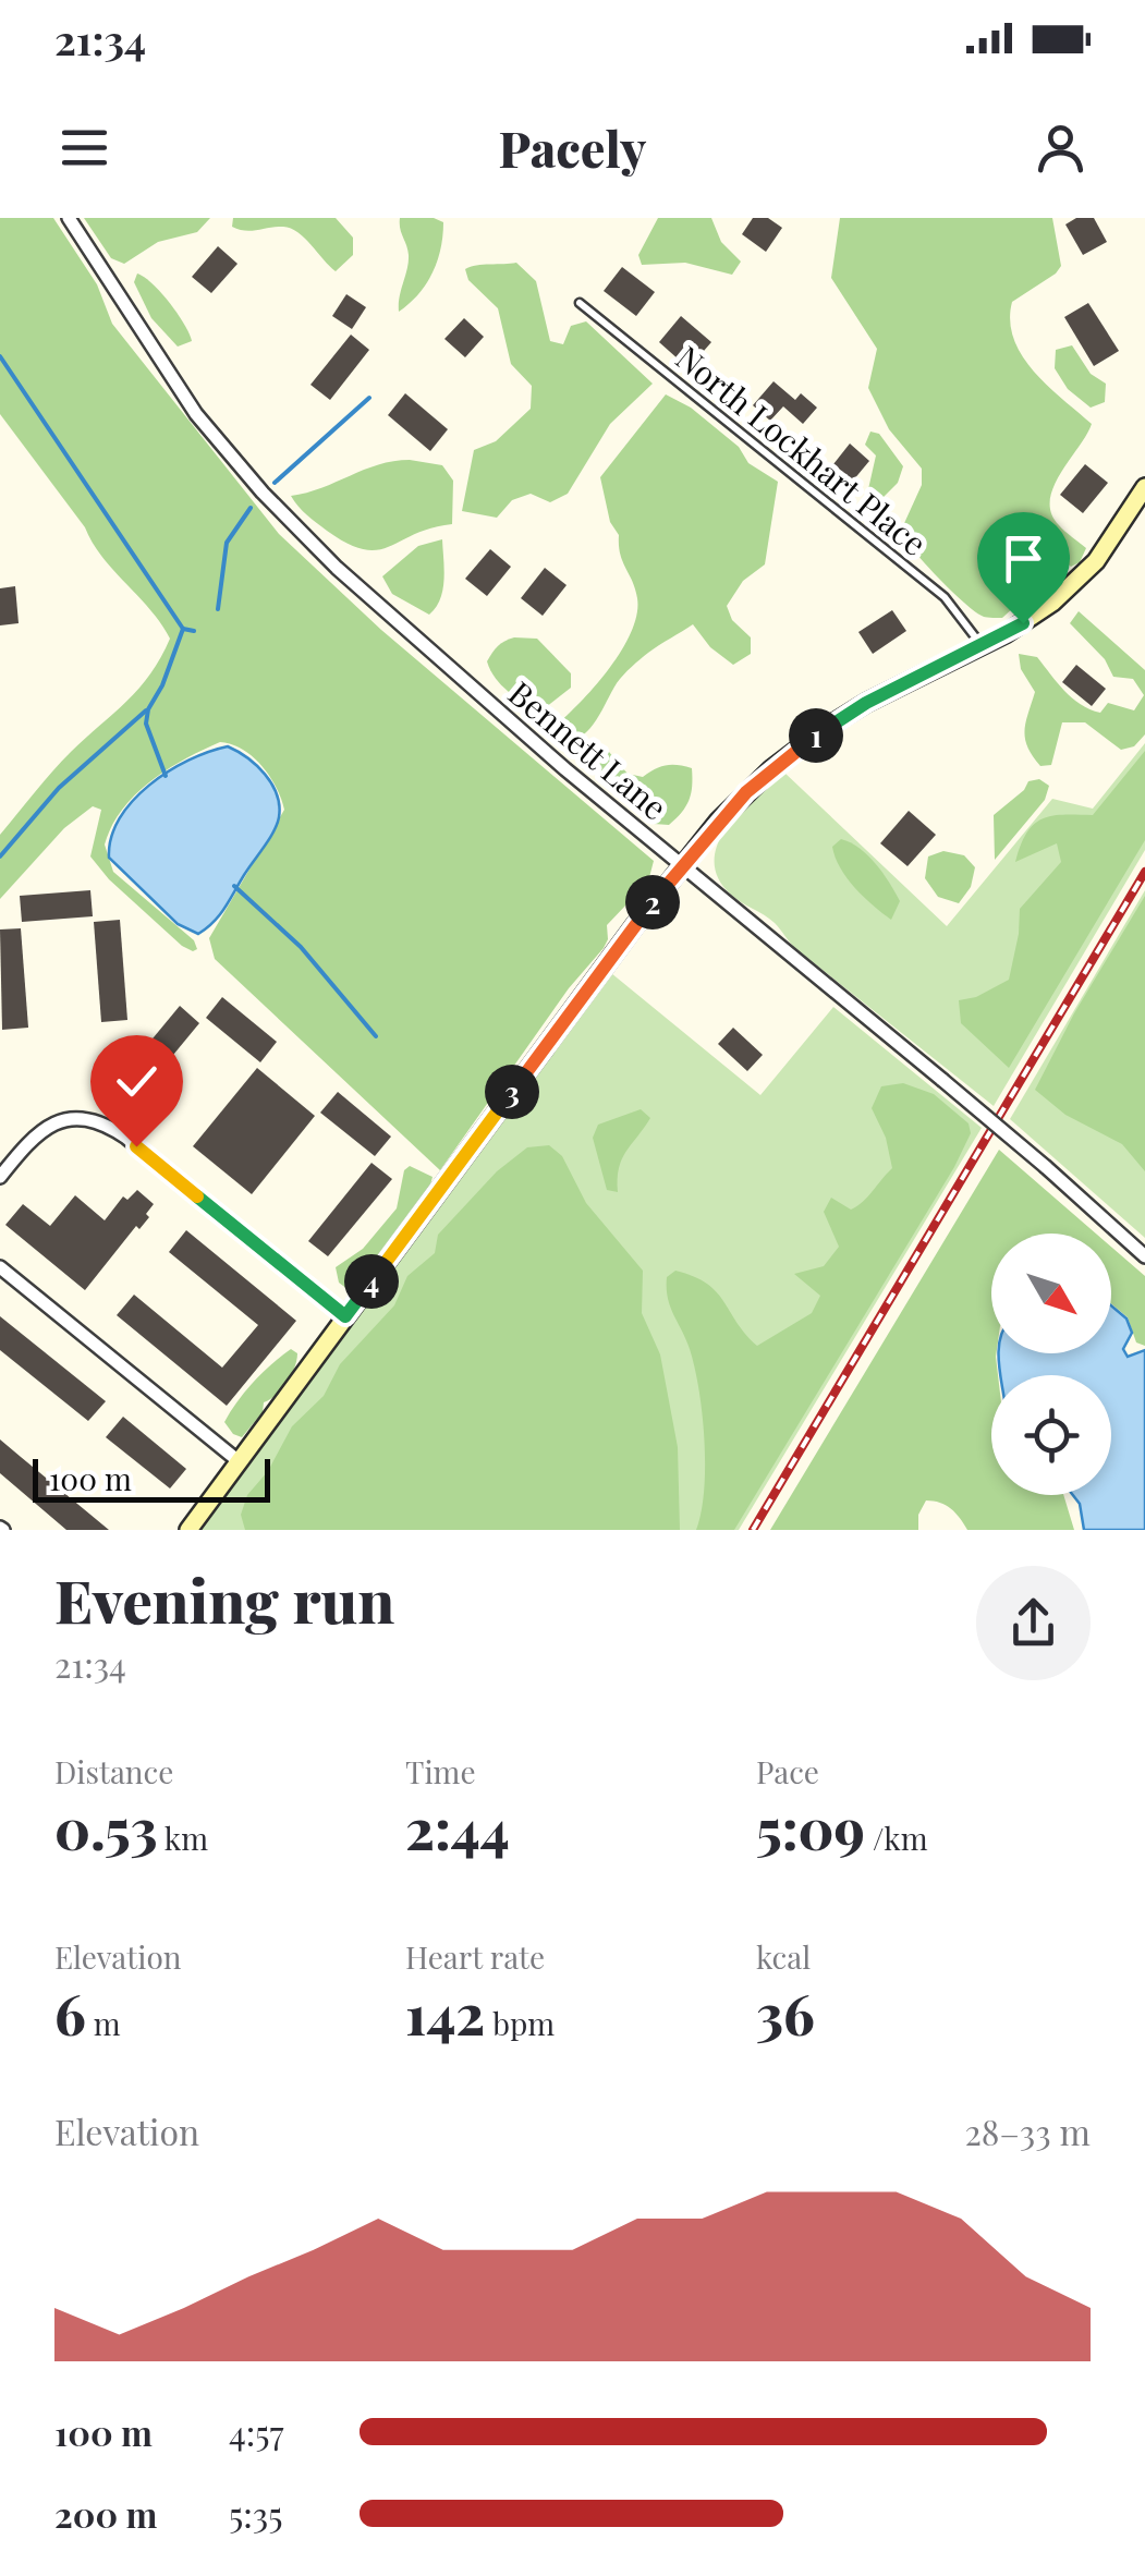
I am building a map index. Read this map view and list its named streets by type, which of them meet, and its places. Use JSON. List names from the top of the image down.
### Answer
{
  "streets": {
    "street": ["Bennett Lane"],
    "lane": ["North Lockhart Place"]
  },
  "scale_bar": "100 m",
  "north": "bottom right",
  "page": {
    "status": "21:34",
    "header": "Pacely",
    "pins": [
      "1",
      "2",
      "3",
      "4"
    ],
    "scale": "100 m",
    "heading": ["Evening run", "21:34"],
    "stats": [
      ["Distance", "0.53 km"],
      ["Time", "2:44"],
      ["Pace", "5:09 /km"],
      ["Elevation", "6 m"],
      ["Heart rate", "142 bpm"],
      ["kcal", "36"]
    ],
    "chart": ["Elevation", "28–33 m"],
    "list": [
      {
        "name": "100 m",
        "note": "4:57"
      },
      {
        "name": "200 m",
        "note": "5:35"
      }
    ]
  }
}
